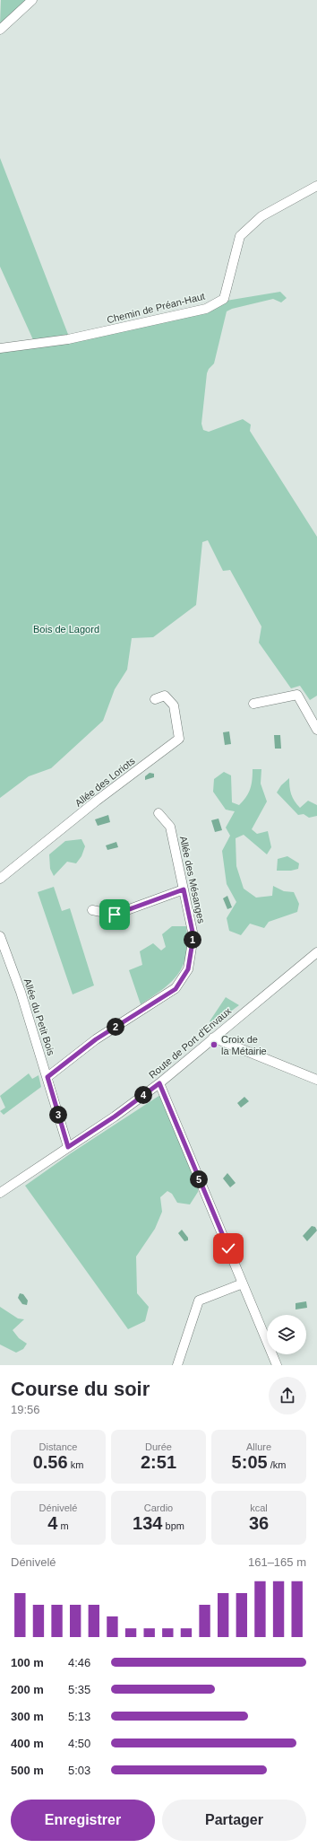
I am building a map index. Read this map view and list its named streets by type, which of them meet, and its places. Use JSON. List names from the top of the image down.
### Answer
{
  "streets": {
    "street": [
      "Chemin de Préan-Haut",
      "Allée des Loriots",
      "Allée des Mésanges",
      "Allée du Petit Bois",
      "Route de Port d'Envaux"
    ]
  },
  "crossings": [
    ["Allée des Mésanges", "Allée du Petit Bois"],
    ["Allée du Petit Bois", "Route de Port d'Envaux"]
  ],
  "parks": ["Bois de Lagord"],
  "places": ["Croix de la Métairie"],
  "page": {
    "pins": [
      "1",
      "2",
      "4",
      "3",
      "5"
    ],
    "heading": ["Course du soir", "19:56"],
    "stats": [
      ["Distance", "0.56 km"],
      ["Durée", "2:51"],
      ["Allure", "5:05 /km"],
      ["Dénivelé", "4 m"],
      ["Cardio", "134 bpm"],
      ["kcal", "36"]
    ],
    "chart": ["Dénivelé", "161–165 m"],
    "list": [
      {
        "name": "100 m",
        "note": "4:46"
      },
      {
        "name": "200 m",
        "note": "5:35"
      },
      {
        "name": "300 m",
        "note": "5:13"
      },
      {
        "name": "400 m",
        "note": "4:50"
      },
      {
        "name": "500 m",
        "note": "5:03"
      }
    ],
    "buttons": ["Enregistrer", "Partager"]
  }
}
